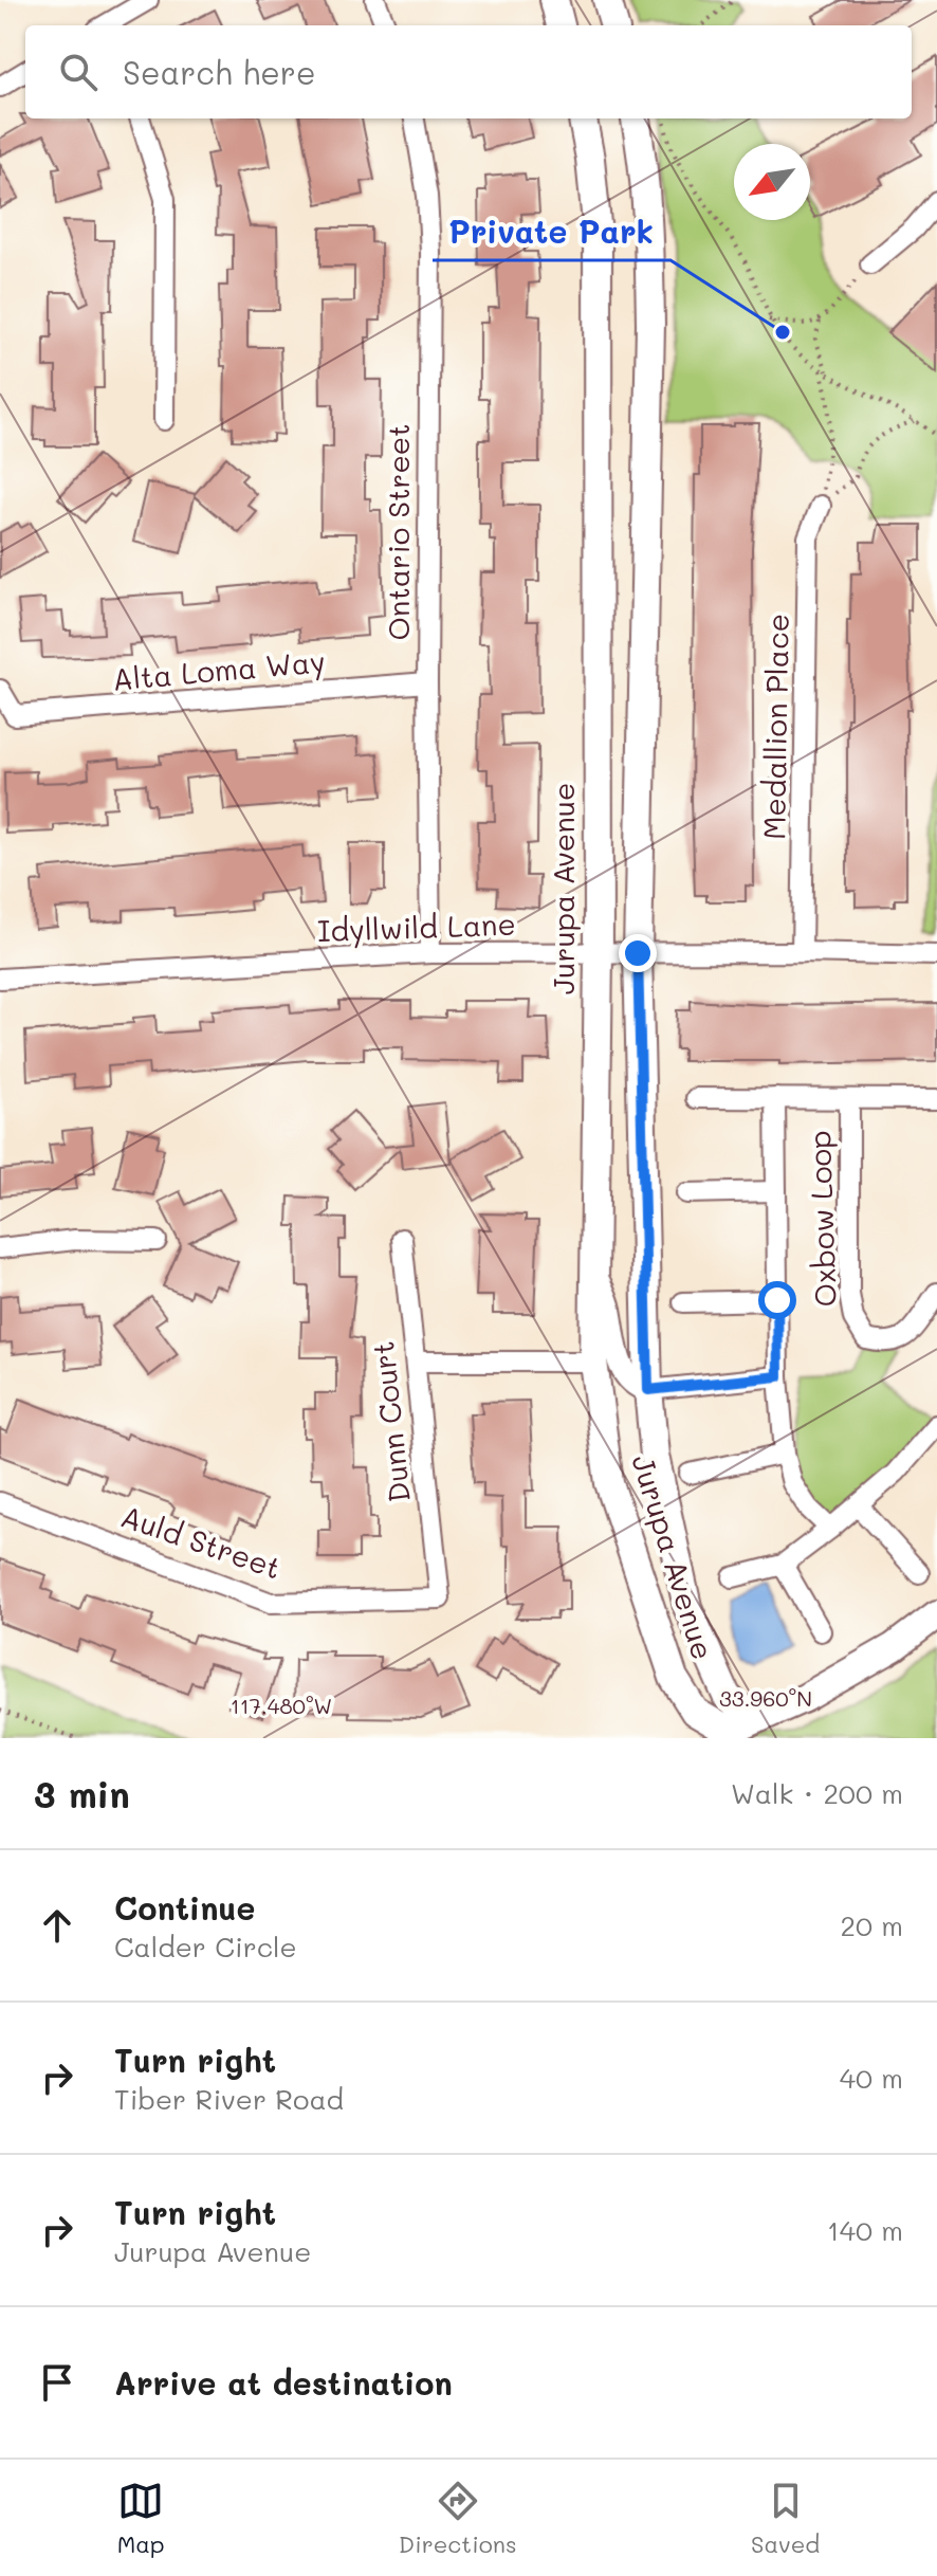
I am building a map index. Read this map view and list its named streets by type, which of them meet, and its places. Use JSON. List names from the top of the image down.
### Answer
{
  "streets": {
    "main road": ["Jurupa Avenue"],
    "street": [
      "Ontario Street",
      "Alta Loma Way",
      "Medallion Place",
      "Idyllwild Lane",
      "Oxbow Loop",
      "Dunn Court",
      "Auld Street"
    ]
  },
  "crossings": [
    ["Ontario Street", "Alta Loma Way"],
    ["Ontario Street", "Idyllwild Lane"],
    ["Medallion Place", "Idyllwild Lane"],
    ["Jurupa Avenue", "Idyllwild Lane"],
    ["Dunn Court", "Auld Street"]
  ],
  "places": ["Private Park"],
  "north": "bottom left",
  "page": {
    "search": "Search here",
    "heading": ["3 min", "Walk · 200 m"],
    "list": [
      ["Continue", "Calder Circle", "20 m"],
      ["Turn right", "Tiber River Road", "40 m"],
      ["Turn right", "Jurupa Avenue", "140 m"],
      "Arrive at destination"
    ],
    "nav": ["Map", "Directions", "Saved"]
  },
  "coordinates": ["33.960°N", "117.480°W"]
}
